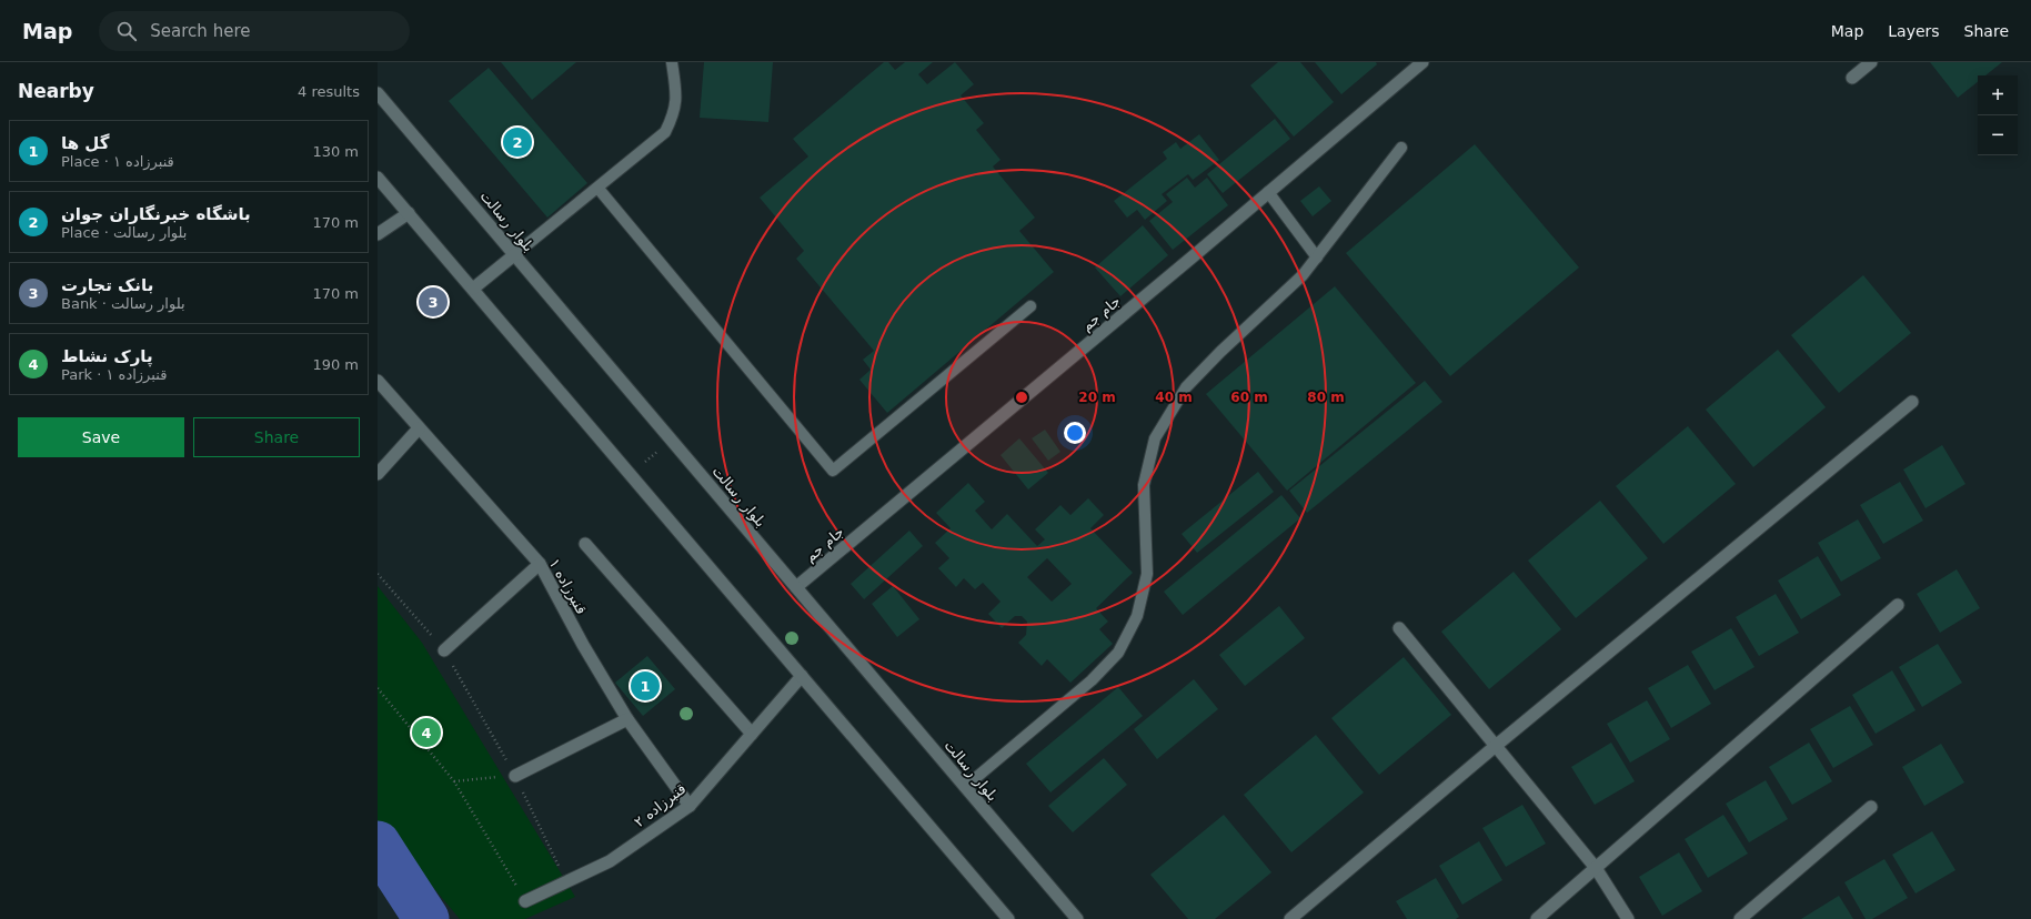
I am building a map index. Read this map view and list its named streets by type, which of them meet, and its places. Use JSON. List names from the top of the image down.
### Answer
{
  "streets": {
    "street": [
      "بلوار رسالت",
      "جام جم",
      "قنبرزاده ۱",
      "قنبرزاده ۲"
    ]
  },
  "crossings": [
    ["بلوار رسالت", "جام جم"],
    ["قنبرزاده ۱", "قنبرزاده ۲"]
  ],
  "page": {
    "header": "Map",
    "search": "Search here",
    "nav": ["Map", "Layers", "Share"],
    "heading": ["Nearby", "4 results"],
    "map_buttons": ["+", "−"],
    "list": [
      {
        "mark": "1",
        "name": "گل ها",
        "note": "Place · قنبرزاده ۱",
        "value": "130 m"
      },
      {
        "mark": "2",
        "name": "باشگاه خبرنگاران جوان",
        "note": "Place · بلوار رسالت",
        "value": "170 m"
      },
      {
        "mark": "3",
        "name": "بانک تجارت",
        "note": "Bank · بلوار رسالت",
        "value": "170 m"
      },
      {
        "mark": "4",
        "name": "پارک نشاط",
        "note": "Park · قنبرزاده ۱",
        "value": "190 m"
      }
    ],
    "pins": [
      "2",
      "3",
      "1",
      "4"
    ],
    "buttons": ["Save", "Share"]
  },
  "rings": [
    "20 m",
    "40 m",
    "60 m",
    "80 m"
  ]
}
